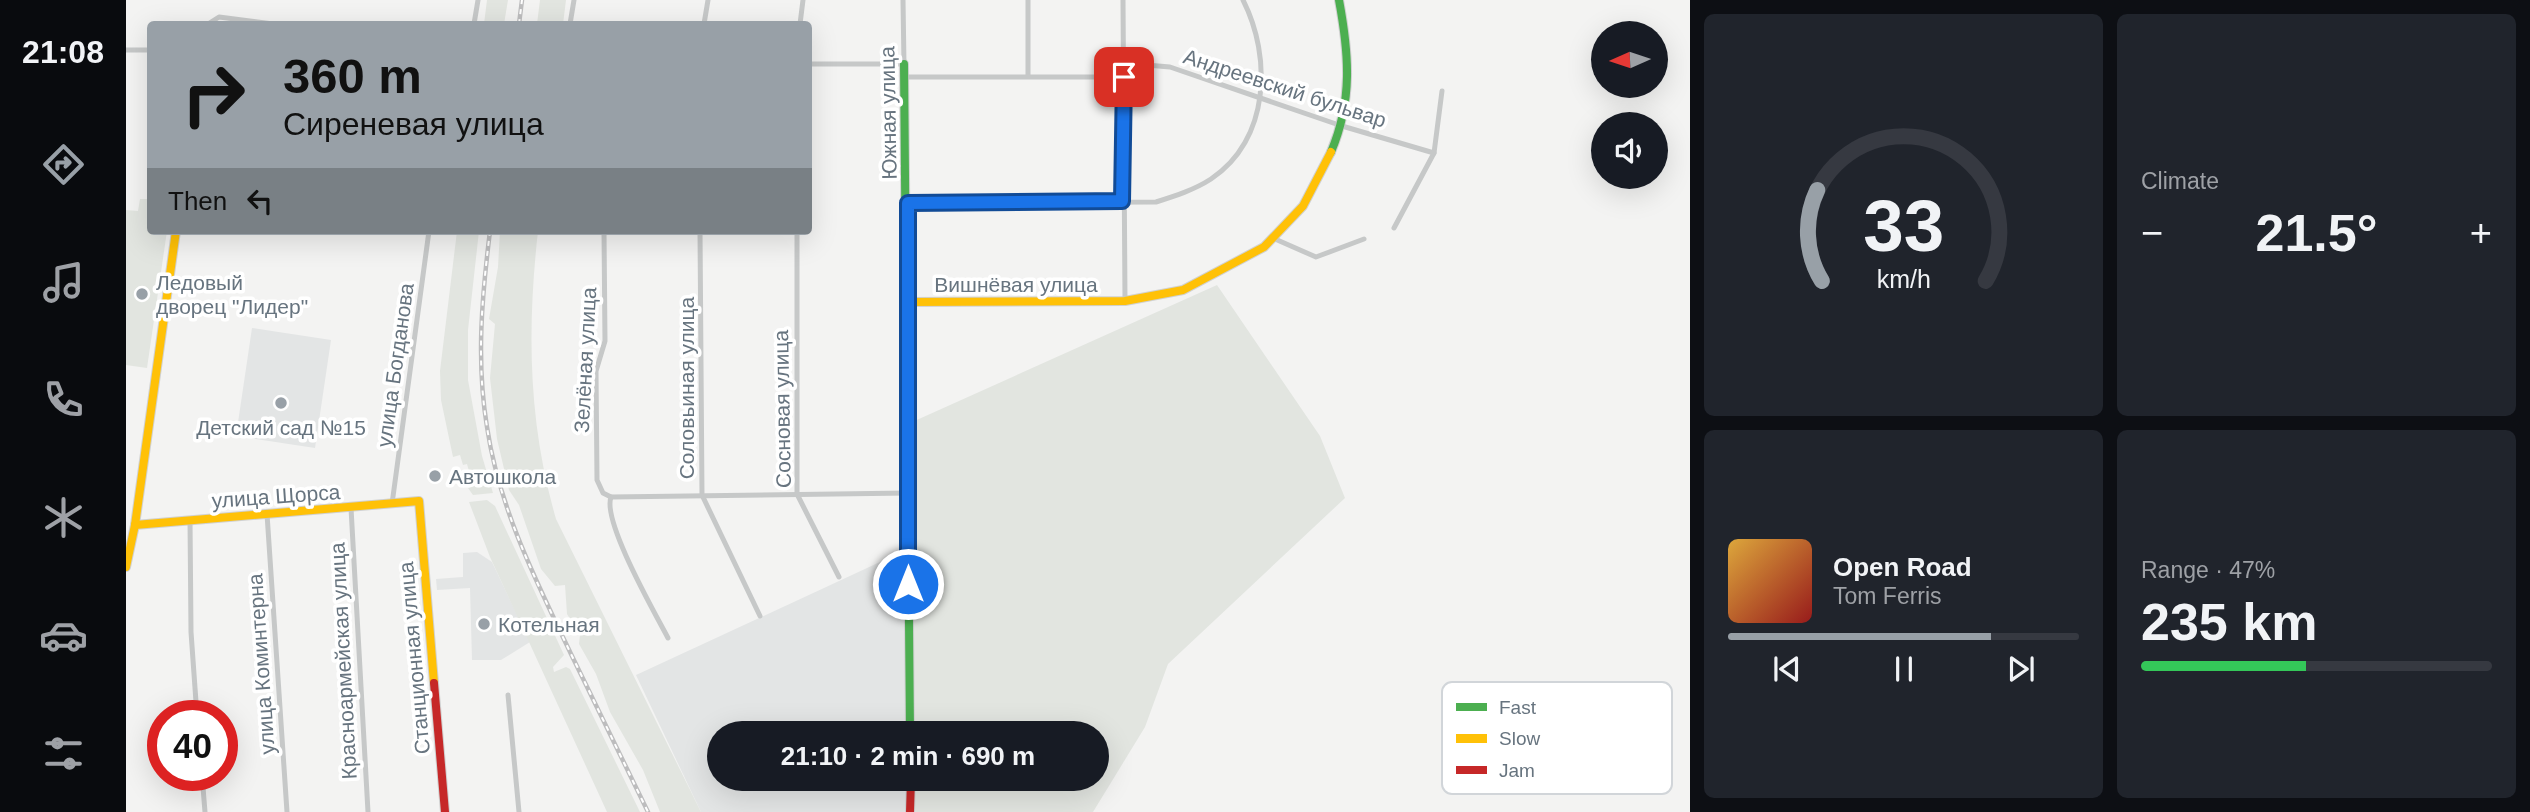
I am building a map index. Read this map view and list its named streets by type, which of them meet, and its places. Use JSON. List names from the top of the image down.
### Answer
{
  "streets": {
    "street": [
      "Андреевский бульвар",
      "Южная улица",
      "Вишнёвая улица",
      "Зелёная улица",
      "улица Богданова",
      "Соловьиная улица",
      "Сосновая улица",
      "улица Щорса",
      "Станционная улица",
      "Красноармейская улица",
      "улица Коминтерна"
    ]
  },
  "crossings": [
    ["Андреевский бульвар", "Вишнёвая улица"],
    ["Южная улица", "Вишнёвая улица"],
    ["улица Богданова", "улица Щорса"],
    ["улица Щорса", "Станционная улица"],
    ["улица Щорса", "Красноармейская улица"],
    ["улица Щорса", "улица Коминтерна"]
  ],
  "places": [
    "Ледовый дворец \"Лидер\"",
    "Детский сад №15",
    "Автошкола",
    "Котельная"
  ],
  "legend": ["Fast", "Slow", "Jam"],
  "north": "left",
  "page": {
    "tabs": "21:08",
    "tile": [
      "Climate",
      ["Range · 47%", "235 km"]
    ],
    "turn": ["360 m", "Сиреневая улица"],
    "then": "Then",
    "heat": ["−", "21.5°", "+"],
    "song": ["Open Road", "Tom Ferris"],
    "limit": "40",
    "trip": "21:10 · 2 min · 690 m",
    "gauge": ["33", "km/h"]
  }
}
